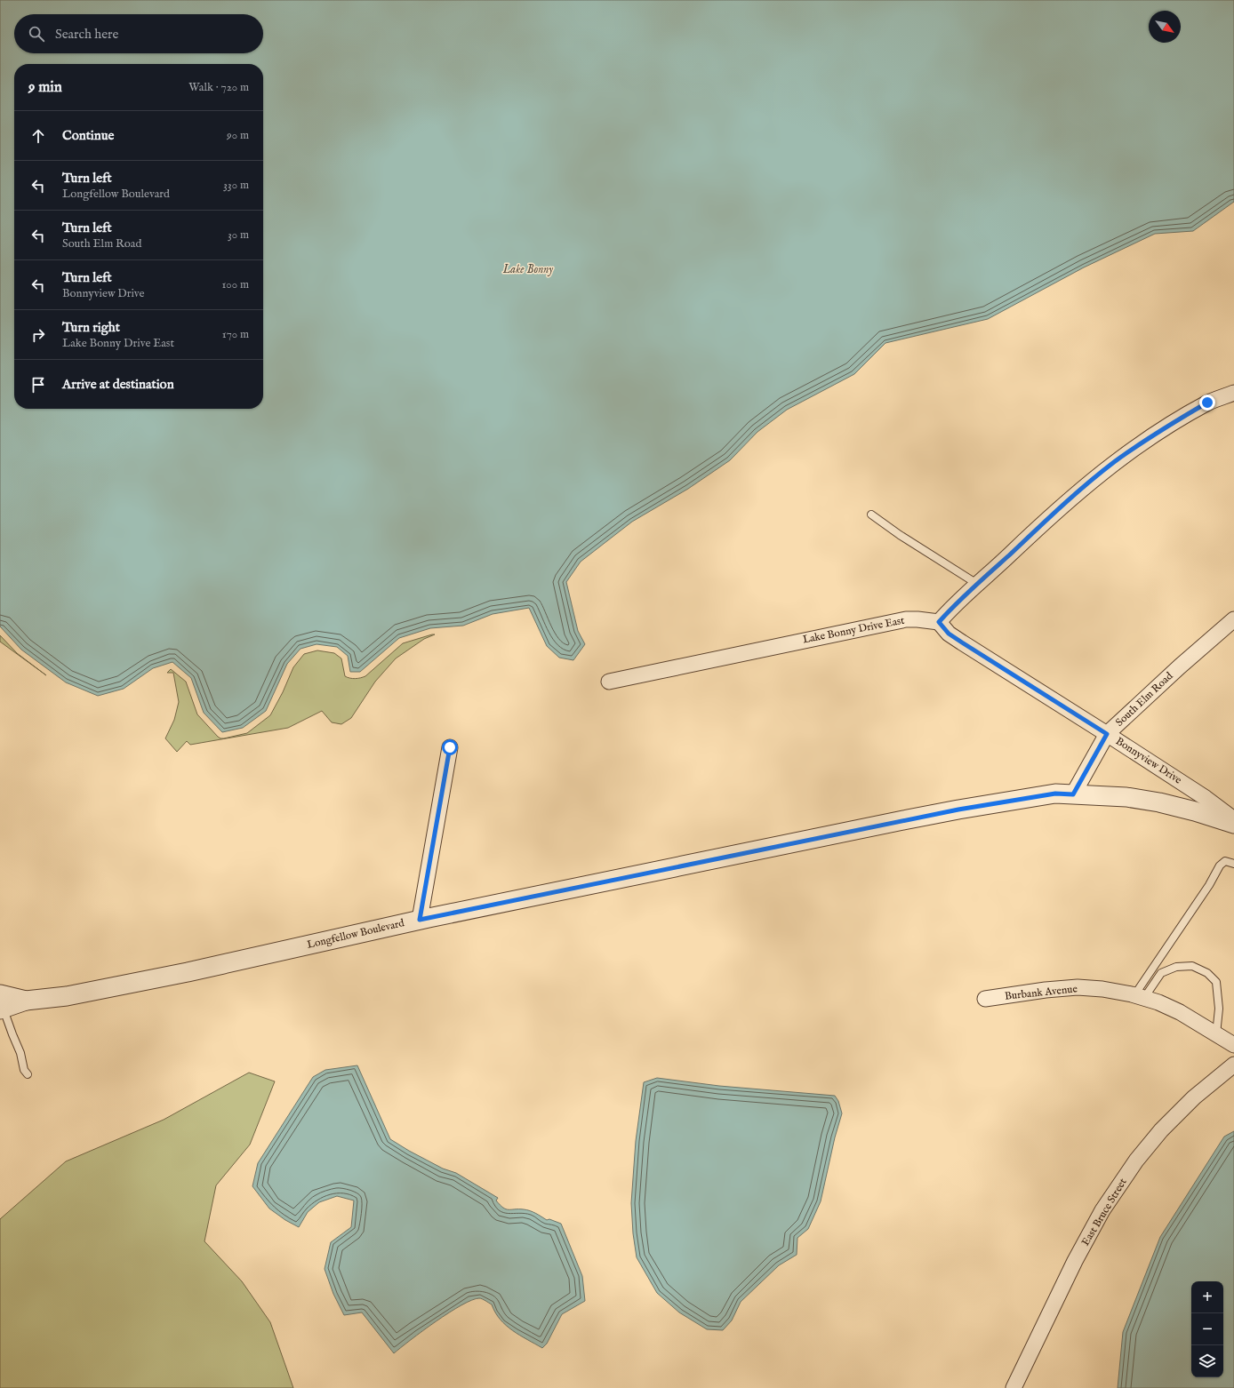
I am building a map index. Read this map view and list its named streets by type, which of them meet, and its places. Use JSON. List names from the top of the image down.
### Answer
{
  "streets": {
    "street": [
      "Lake Bonny Drive East",
      "South Elm Road",
      "Bonnyview Drive",
      "Longfellow Boulevard",
      "Burbank Avenue",
      "East Bruce Street"
    ]
  },
  "crossings": [
    ["Lake Bonny Drive East", "Bonnyview Drive"],
    ["South Elm Road", "Bonnyview Drive"],
    ["South Elm Road", "Longfellow Boulevard"]
  ],
  "water": ["Lake Bonny"],
  "north": "bottom right",
  "page": {
    "search": "Search here",
    "heading": ["9 min", "Walk · 720 m"],
    "list": [
      ["Continue", "90 m"],
      ["Turn left", "Longfellow Boulevard", "330 m"],
      ["Turn left", "South Elm Road", "30 m"],
      ["Turn left", "Bonnyview Drive", "100 m"],
      ["Turn right", "Lake Bonny Drive East", "170 m"],
      "Arrive at destination"
    ],
    "map_buttons": ["+", "−"]
  }
}
